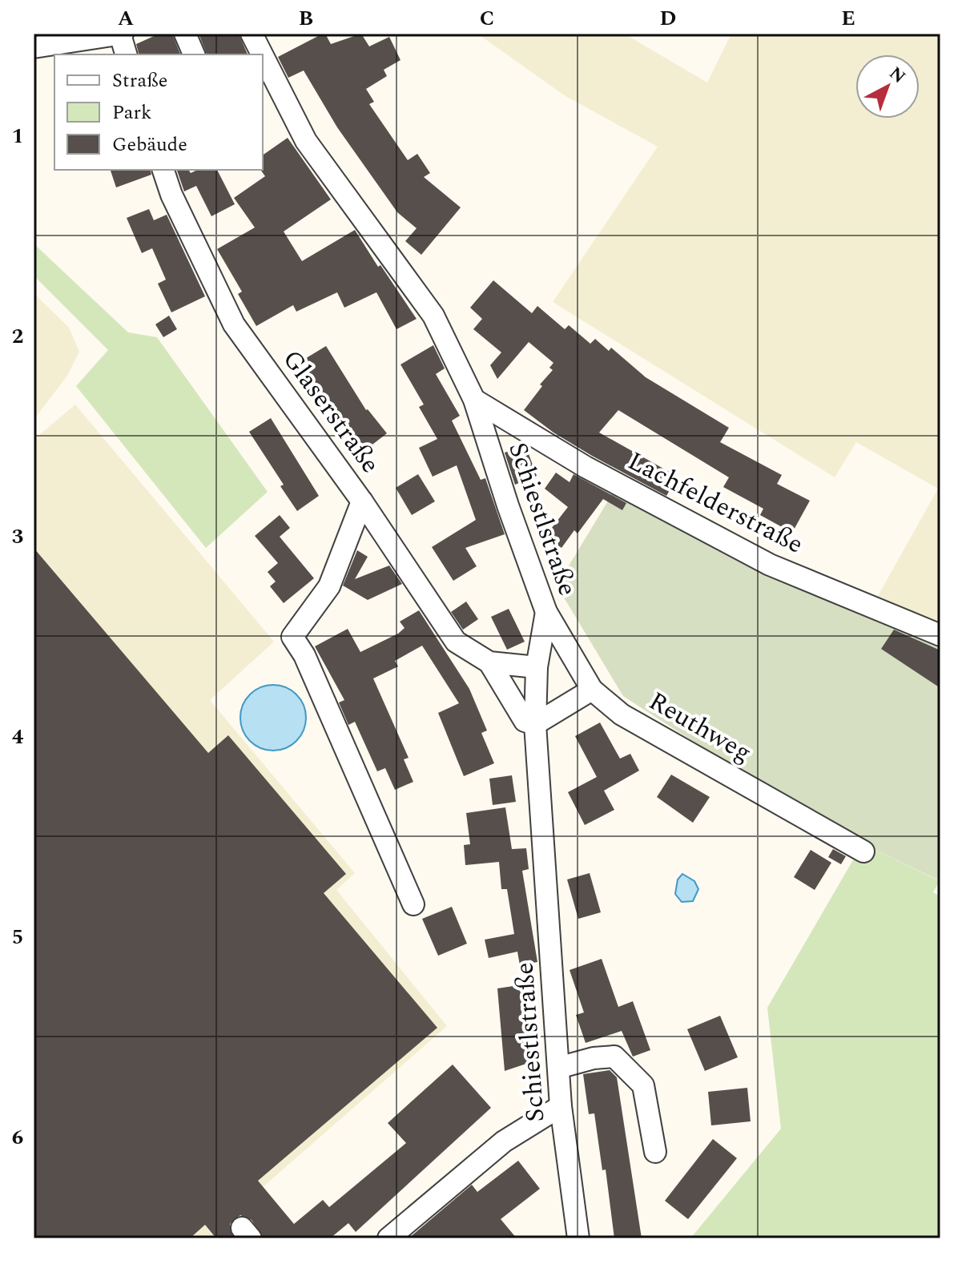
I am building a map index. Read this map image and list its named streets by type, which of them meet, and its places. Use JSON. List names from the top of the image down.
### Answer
{
  "streets": {
    "street": [
      "Glaserstraße",
      "Lachfelderstraße",
      "Schiestlstraße",
      "Reuthweg"
    ]
  },
  "crossings": [
    ["Glaserstraße", "Schiestlstraße"],
    ["Lachfelderstraße", "Schiestlstraße"],
    ["Schiestlstraße", "Reuthweg"]
  ],
  "legend": ["Straße", "Park", "Gebäude"],
  "north": "top right",
  "grid": {
    "columns": [
      "A",
      "B",
      "C",
      "D",
      "E"
    ],
    "rows": [
      "1",
      "2",
      "3",
      "4",
      "5",
      "6"
    ]
  }
}
